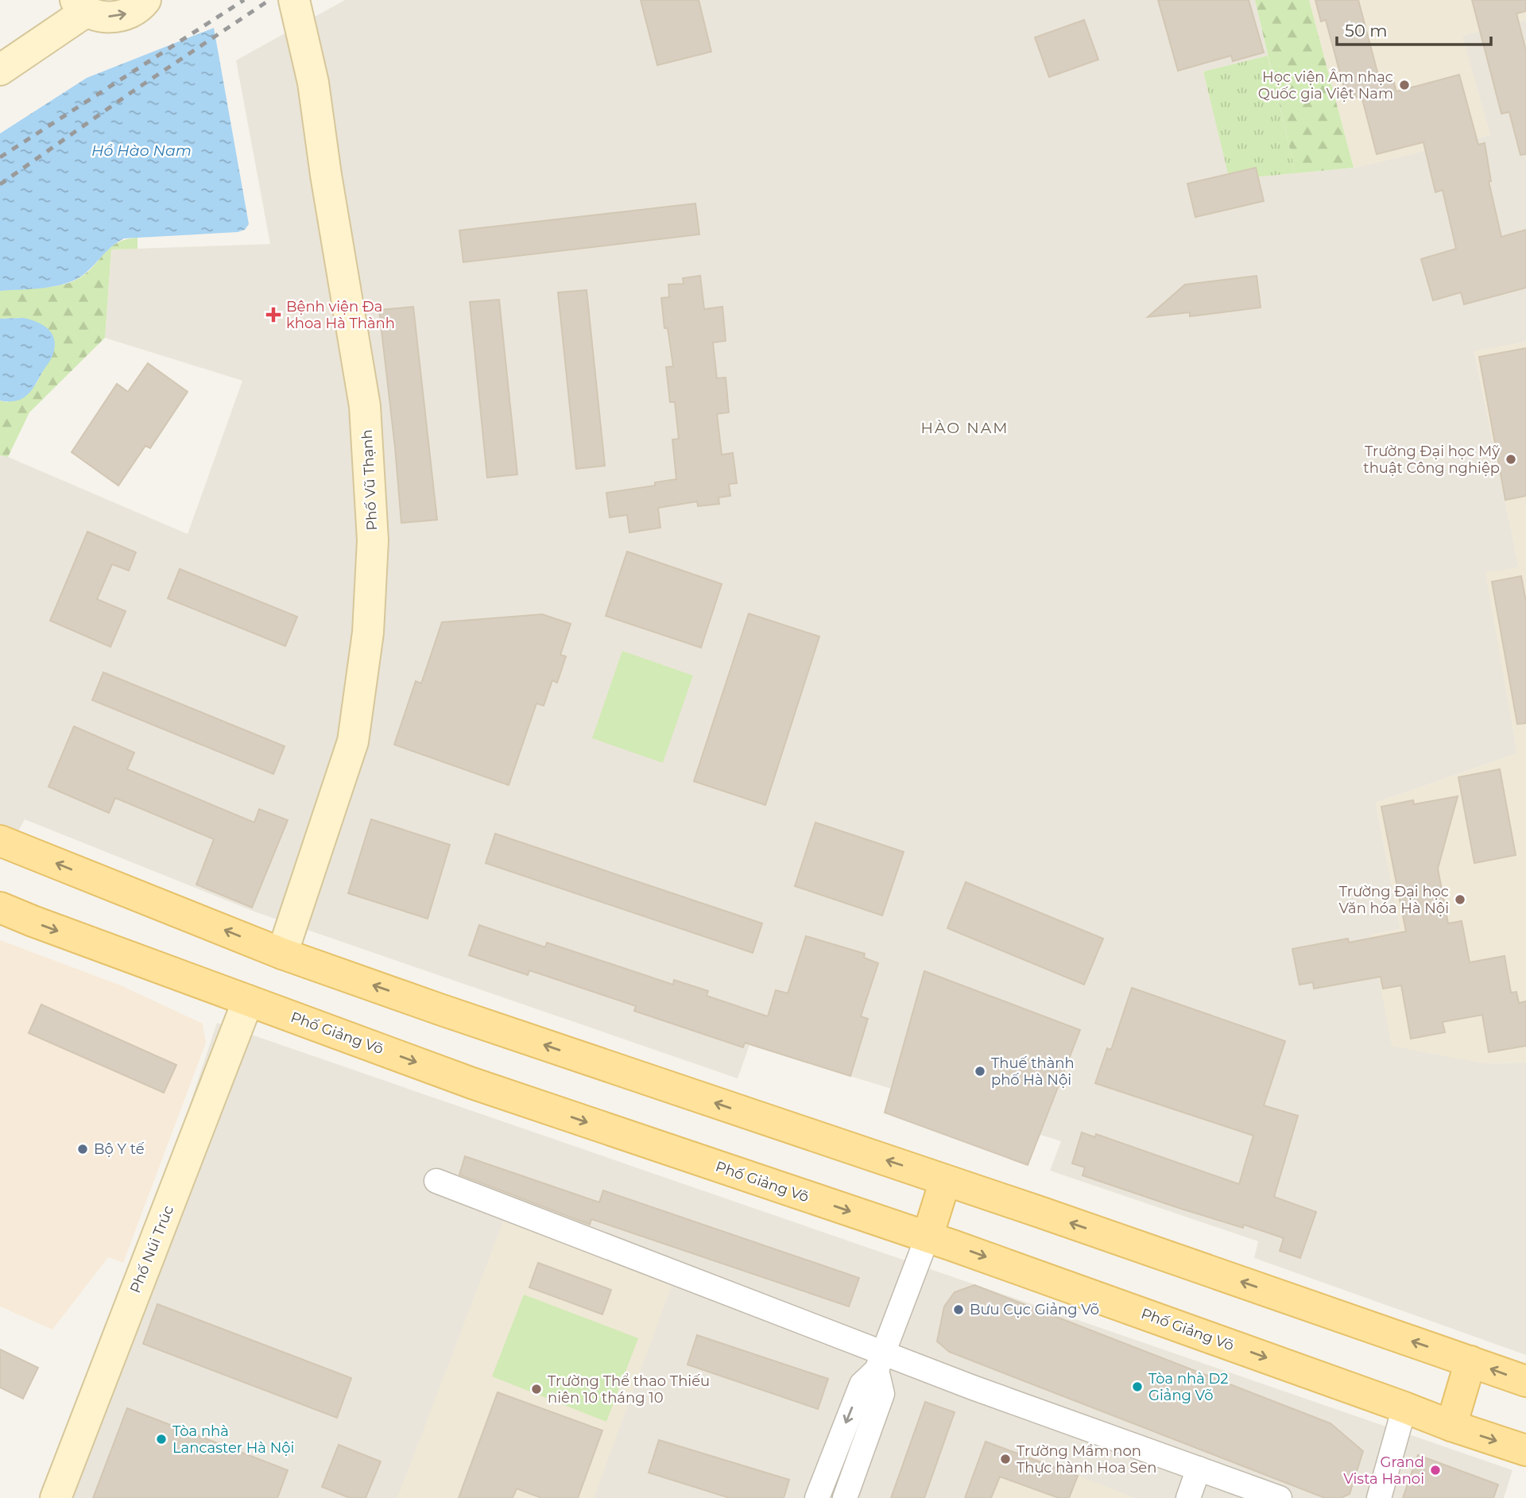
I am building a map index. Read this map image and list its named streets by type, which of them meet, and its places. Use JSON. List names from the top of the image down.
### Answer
{
  "streets": {
    "main road": ["Phố Giảng Võ"],
    "street": ["Phố Vũ Thạnh", "Phố Núi Trúc"]
  },
  "crossings": [
    ["Phố Giảng Võ", "Phố Núi Trúc"]
  ],
  "districts": ["HÀO NAM"],
  "water": ["Hồ Hào Nam"],
  "places": {
    "other": [
      "Học viện Âm nhạc Quốc gia Việt Nam",
      "Trường Đại học Mỹ thuật Công nghiệp",
      "Trường Đại học Văn hóa Hà Nội",
      "Thuế thành phố Hà Nội",
      "Bộ Y tế",
      "Bưu Cục Giảng Võ",
      "Tòa nhà D2 Giảng Võ",
      "Trường Thể thao Thiếu niên 10 tháng 10",
      "Tòa nhà Lancaster Hà Nội",
      "Trường Mầm non Thực hành Hoa Sen",
      "Grand Vista Hanoi"
    ],
    "health": ["Bệnh viện Đa khoa Hà Thành"]
  },
  "scale_bar": "50 m"
}
